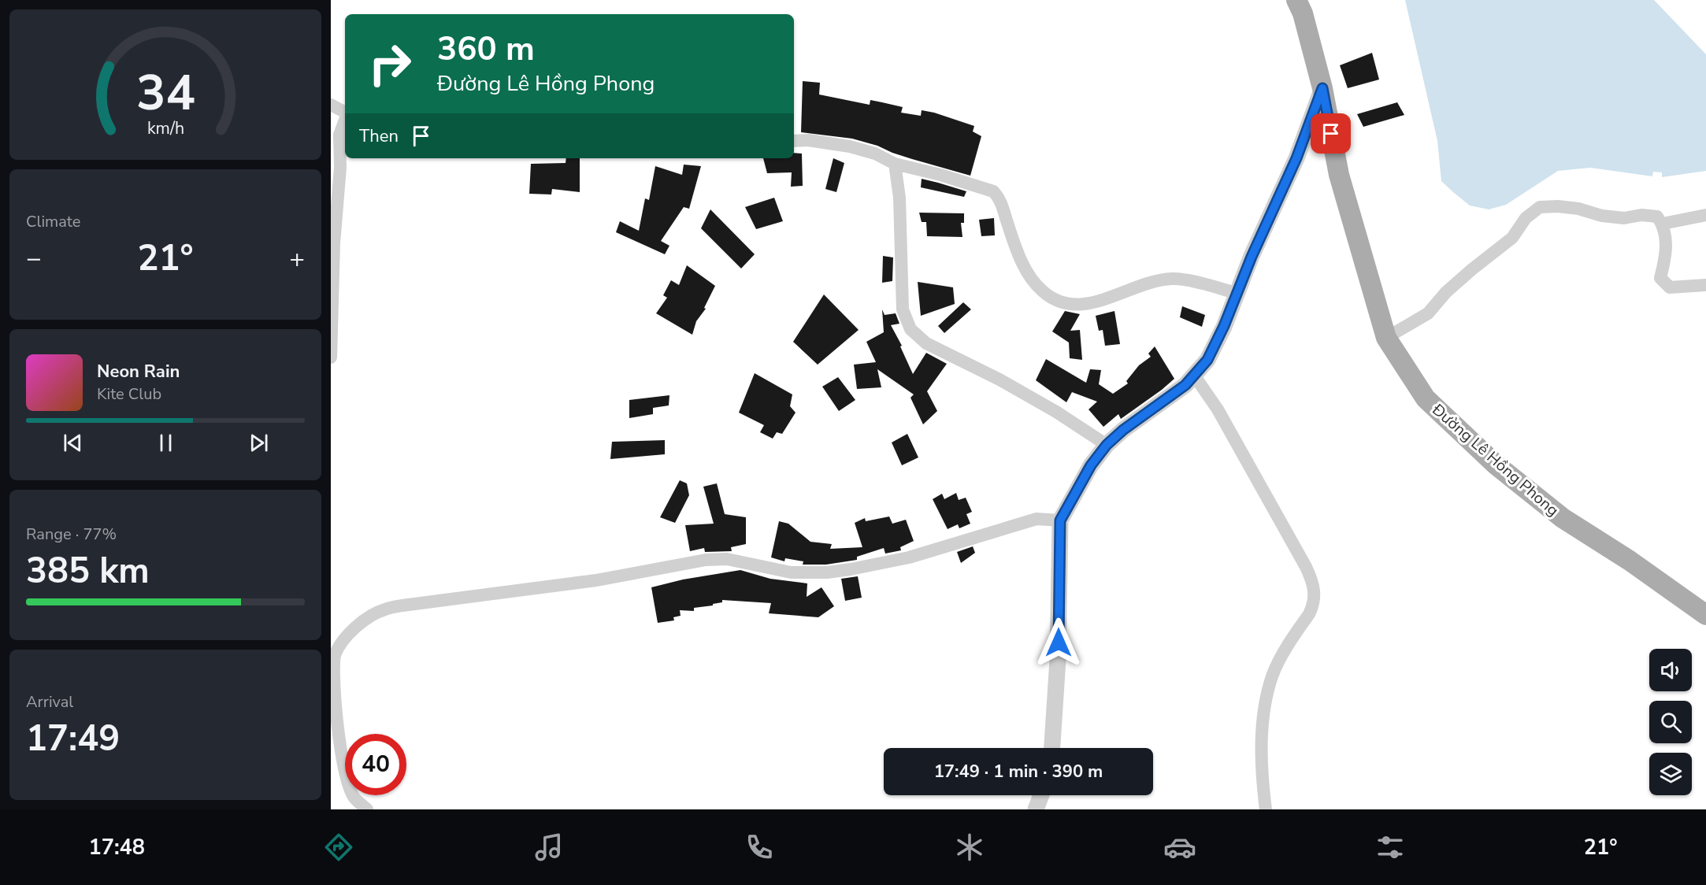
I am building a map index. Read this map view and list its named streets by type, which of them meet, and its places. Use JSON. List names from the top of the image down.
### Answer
{
  "streets": {
    "main road": ["Đường Lê Hồng Phong"]
  },
  "page": {
    "turn": ["360 m", "Đường Lê Hồng Phong"],
    "then": "Then",
    "tile": [
      "Climate",
      ["Range · 77%", "385 km"],
      ["Arrival", "17:49"]
    ],
    "heat": ["−", "21°", "+"],
    "song": ["Neon Rain", "Kite Club"],
    "limit": "40",
    "trip": "17:49 · 1 min · 390 m",
    "tabs": ["17:48", "21°"],
    "gauge": ["34", "km/h"]
  }
}
